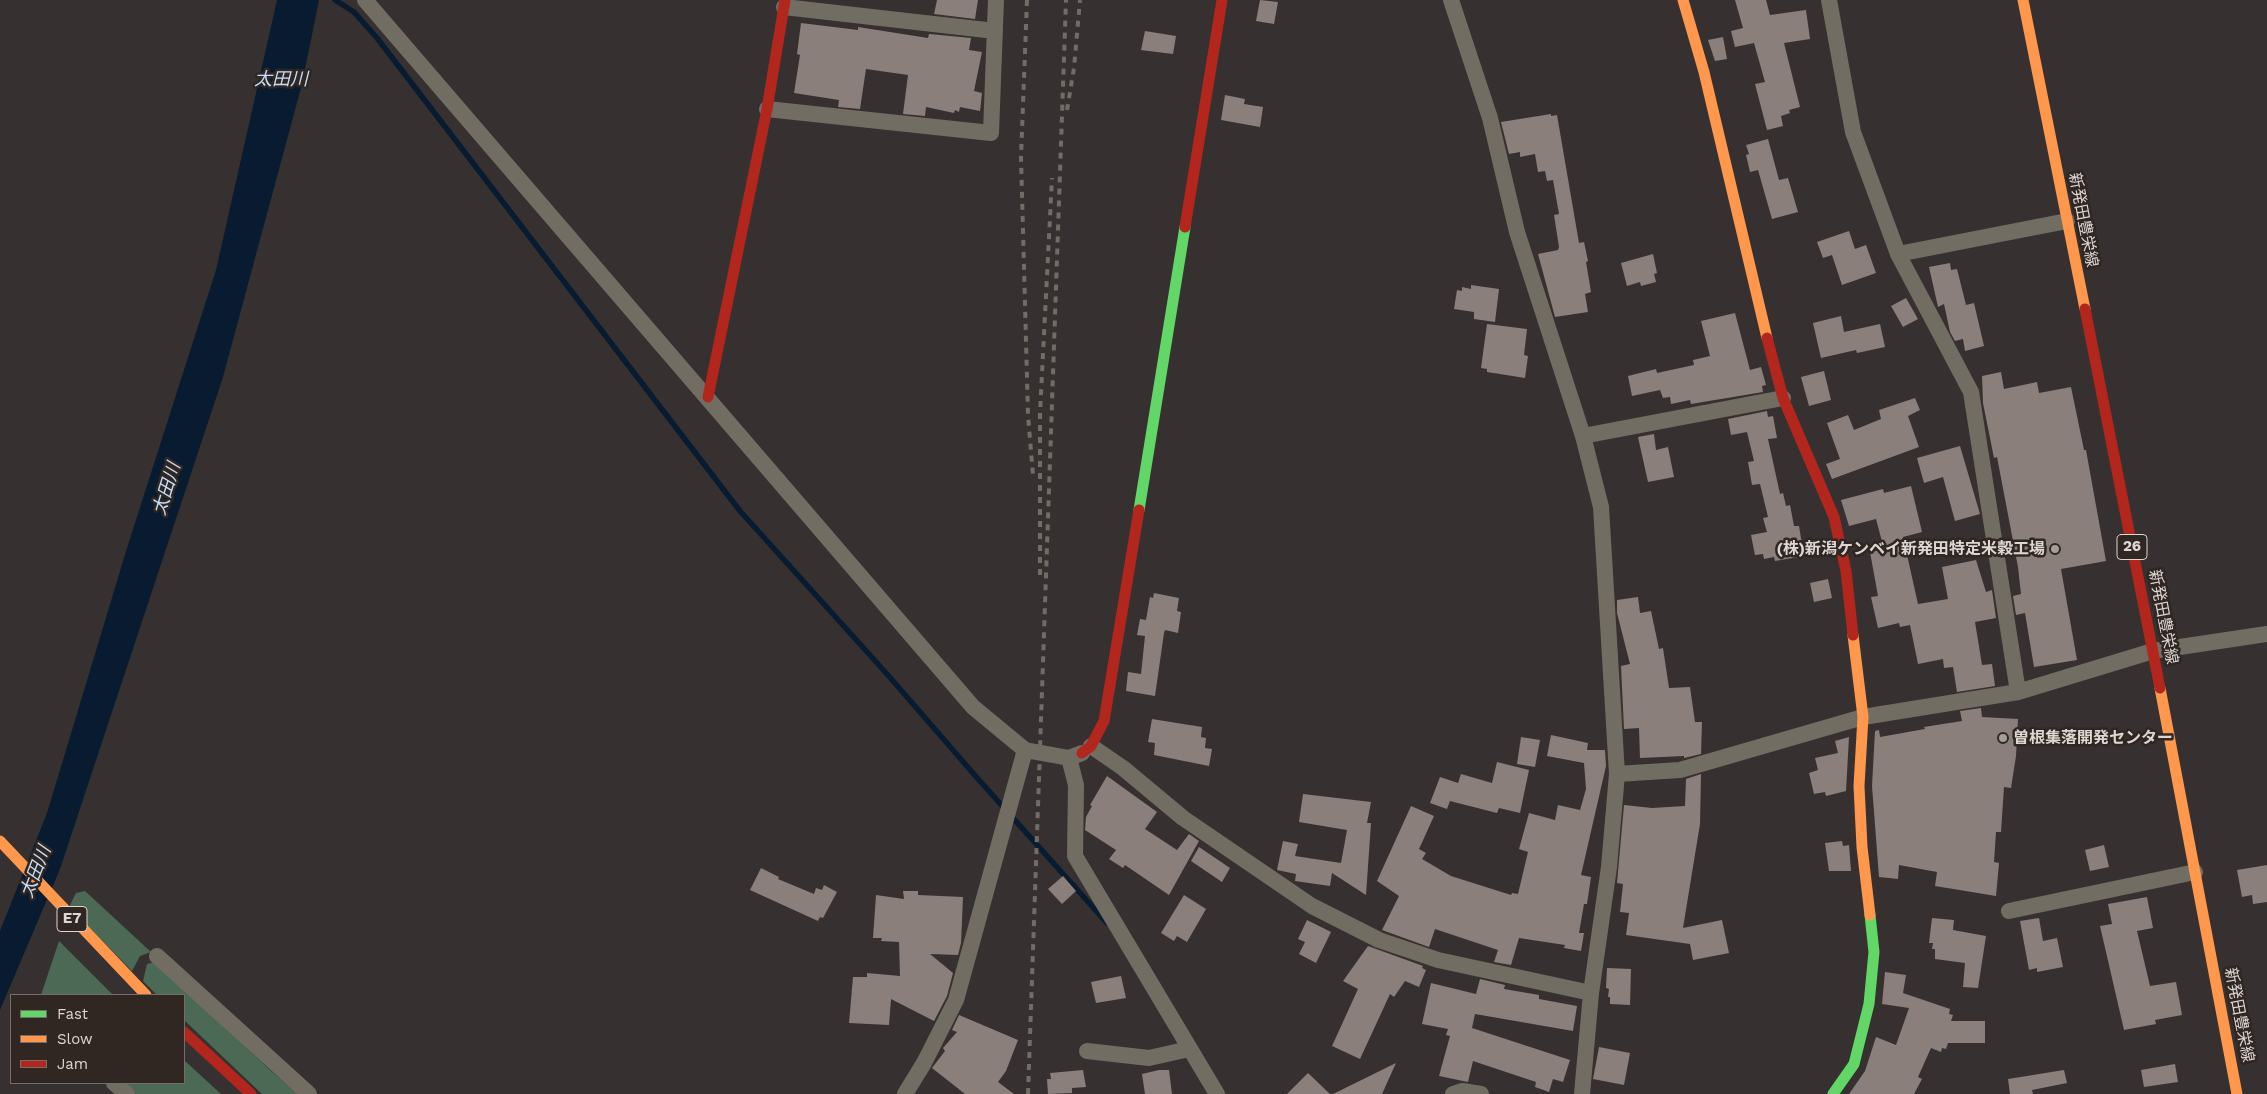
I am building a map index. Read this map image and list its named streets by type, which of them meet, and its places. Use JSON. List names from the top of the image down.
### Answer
{
  "streets": {
    "main road": ["新発田豊栄線", "26", "E7"]
  },
  "water": ["太田川"],
  "places": ["(株)新潟ケンベイ新発田特定米穀工場", "曽根集落開発センター"],
  "legend": ["Fast", "Slow", "Jam"]
}
